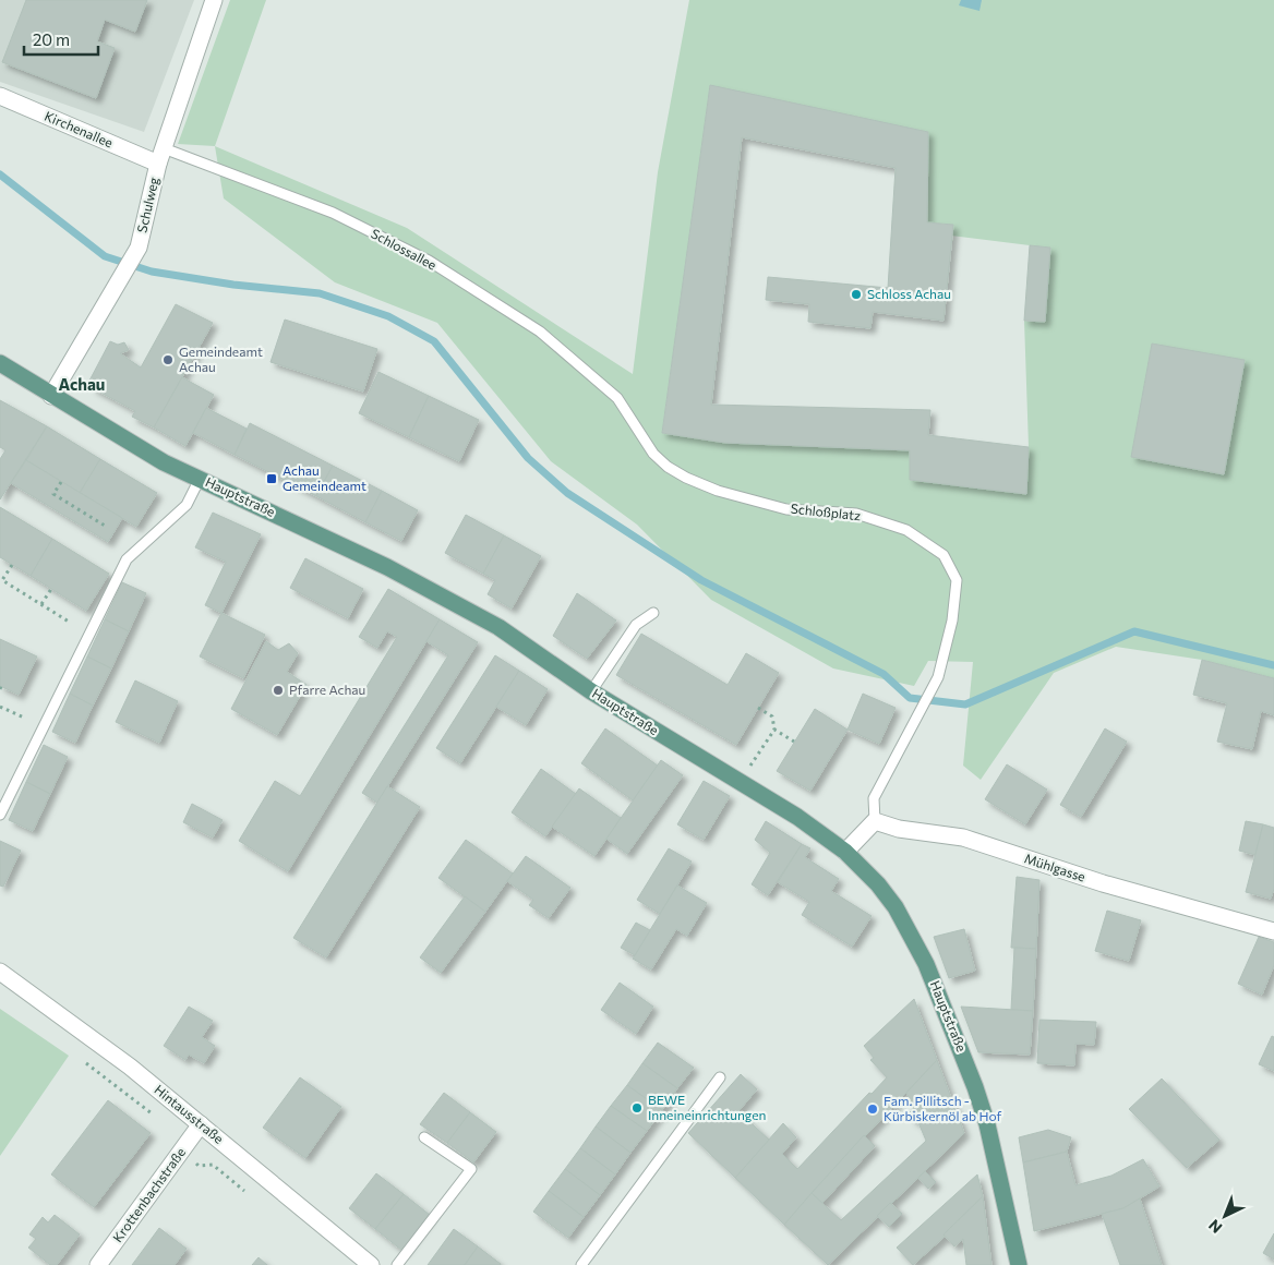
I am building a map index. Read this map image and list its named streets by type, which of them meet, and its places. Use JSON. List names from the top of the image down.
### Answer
{
  "streets": {
    "main road": ["Hauptstraße"],
    "street": [
      "Kirchenallee",
      "Schulweg",
      "Mühlgasse",
      "Hintausstraße",
      "Krottenbachstraße"
    ],
    "lane": ["Schlossallee", "Schloßplatz"]
  },
  "crossings": [
    ["Kirchenallee", "Schulweg"],
    ["Kirchenallee", "Schlossallee"],
    ["Schulweg", "Schlossallee"],
    ["Schulweg", "Hauptstraße"],
    ["Schlossallee", "Schloßplatz"],
    ["Schloßplatz", "Mühlgasse"],
    ["Hintausstraße", "Krottenbachstraße"]
  ],
  "districts": ["Achau"],
  "places": {
    "other": [
      "Schloss Achau",
      "Gemeindeamt Achau",
      "Pfarre Achau",
      "BEWE Inneineinrichtungen",
      "Fam. Pillitsch - Kürbiskernöl ab Hof"
    ],
    "transit": ["Achau Gemeindeamt"]
  },
  "scale_bar": "20 m",
  "north": "bottom left"
}
